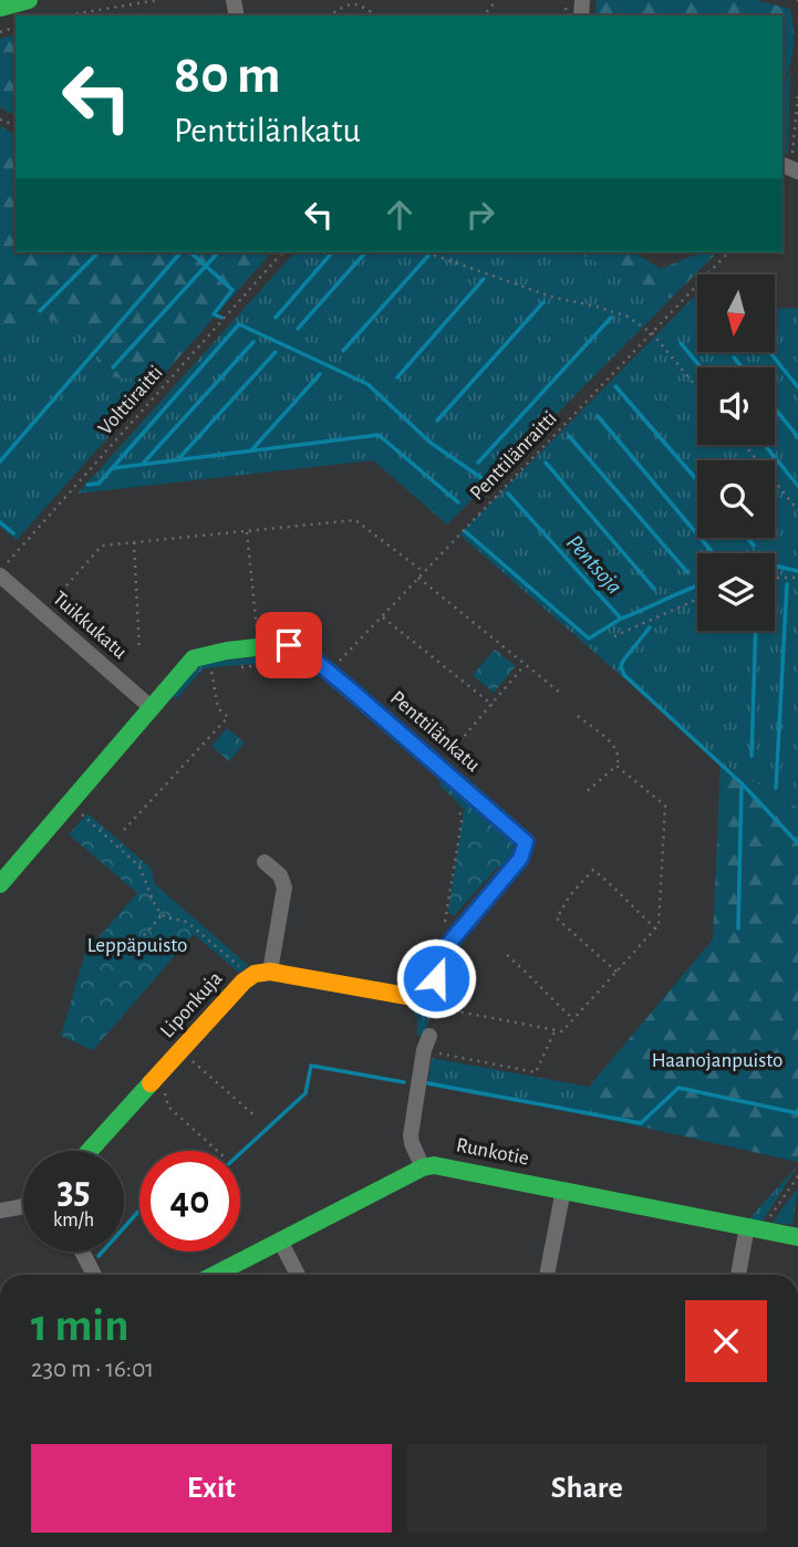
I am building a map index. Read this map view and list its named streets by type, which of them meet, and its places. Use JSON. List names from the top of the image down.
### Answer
{
  "streets": {
    "street": [
      "Tuikkukatu",
      "Penttilänkatu",
      "Liponkuja",
      "Runkotie"
    ],
    "path": ["Volttiraitti", "Penttilänraitti"]
  },
  "crossings": [
    ["Volttiraitti", "Tuikkukatu"],
    ["Penttilänraitti", "Penttilänkatu"],
    ["Tuikkukatu", "Penttilänkatu"],
    ["Penttilänkatu", "Liponkuja"]
  ],
  "water": ["Pentsoja"],
  "parks": ["Leppäpuisto", "Haanojanpuisto"],
  "north": "bottom",
  "page": {
    "turn": ["80 m", "Penttilänkatu"],
    "speed": "35 km/h",
    "limit": "40",
    "heading": ["1 min", "230 m · 16:01"],
    "buttons": ["Exit", "Share"]
  }
}
